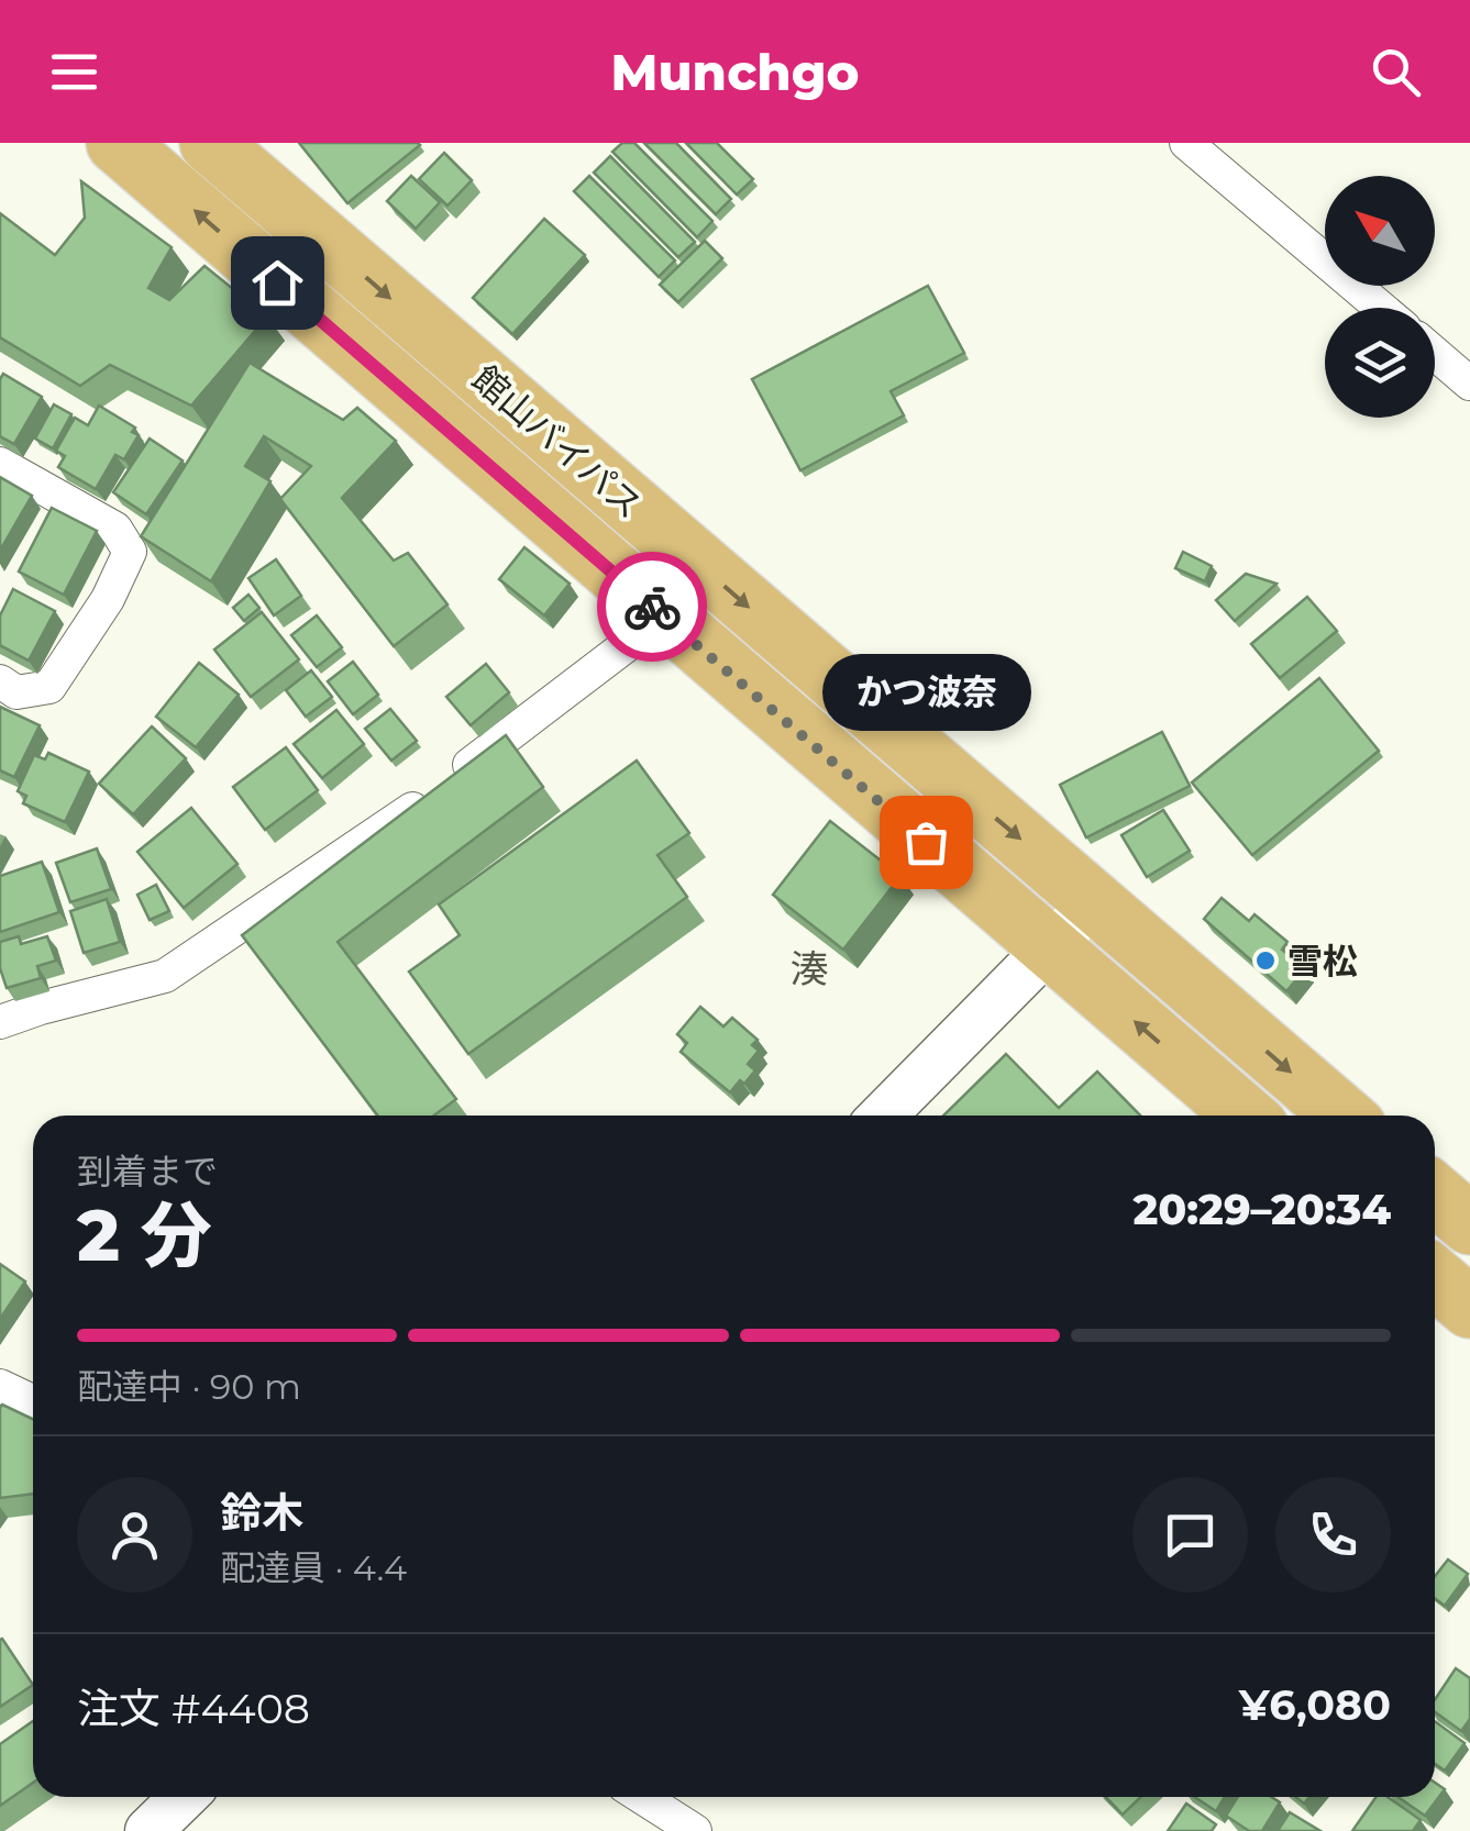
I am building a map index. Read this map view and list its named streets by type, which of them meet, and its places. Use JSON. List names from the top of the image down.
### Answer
{
  "streets": {
    "highway": ["館山バイパス"]
  },
  "districts": ["湊"],
  "places": ["かつ波奈", "雪松"],
  "north": "top left",
  "page": {
    "header": "Munchgo",
    "bubble": "かつ波奈",
    "heading": ["2 分", "到着まで", "20:29–20:34"],
    "panel": [
      "鈴木",
      "配達員 · 4.4",
      "注文 #4408",
      "¥6,080"
    ],
    "bar": "配達中 · 90 m"
  }
}
